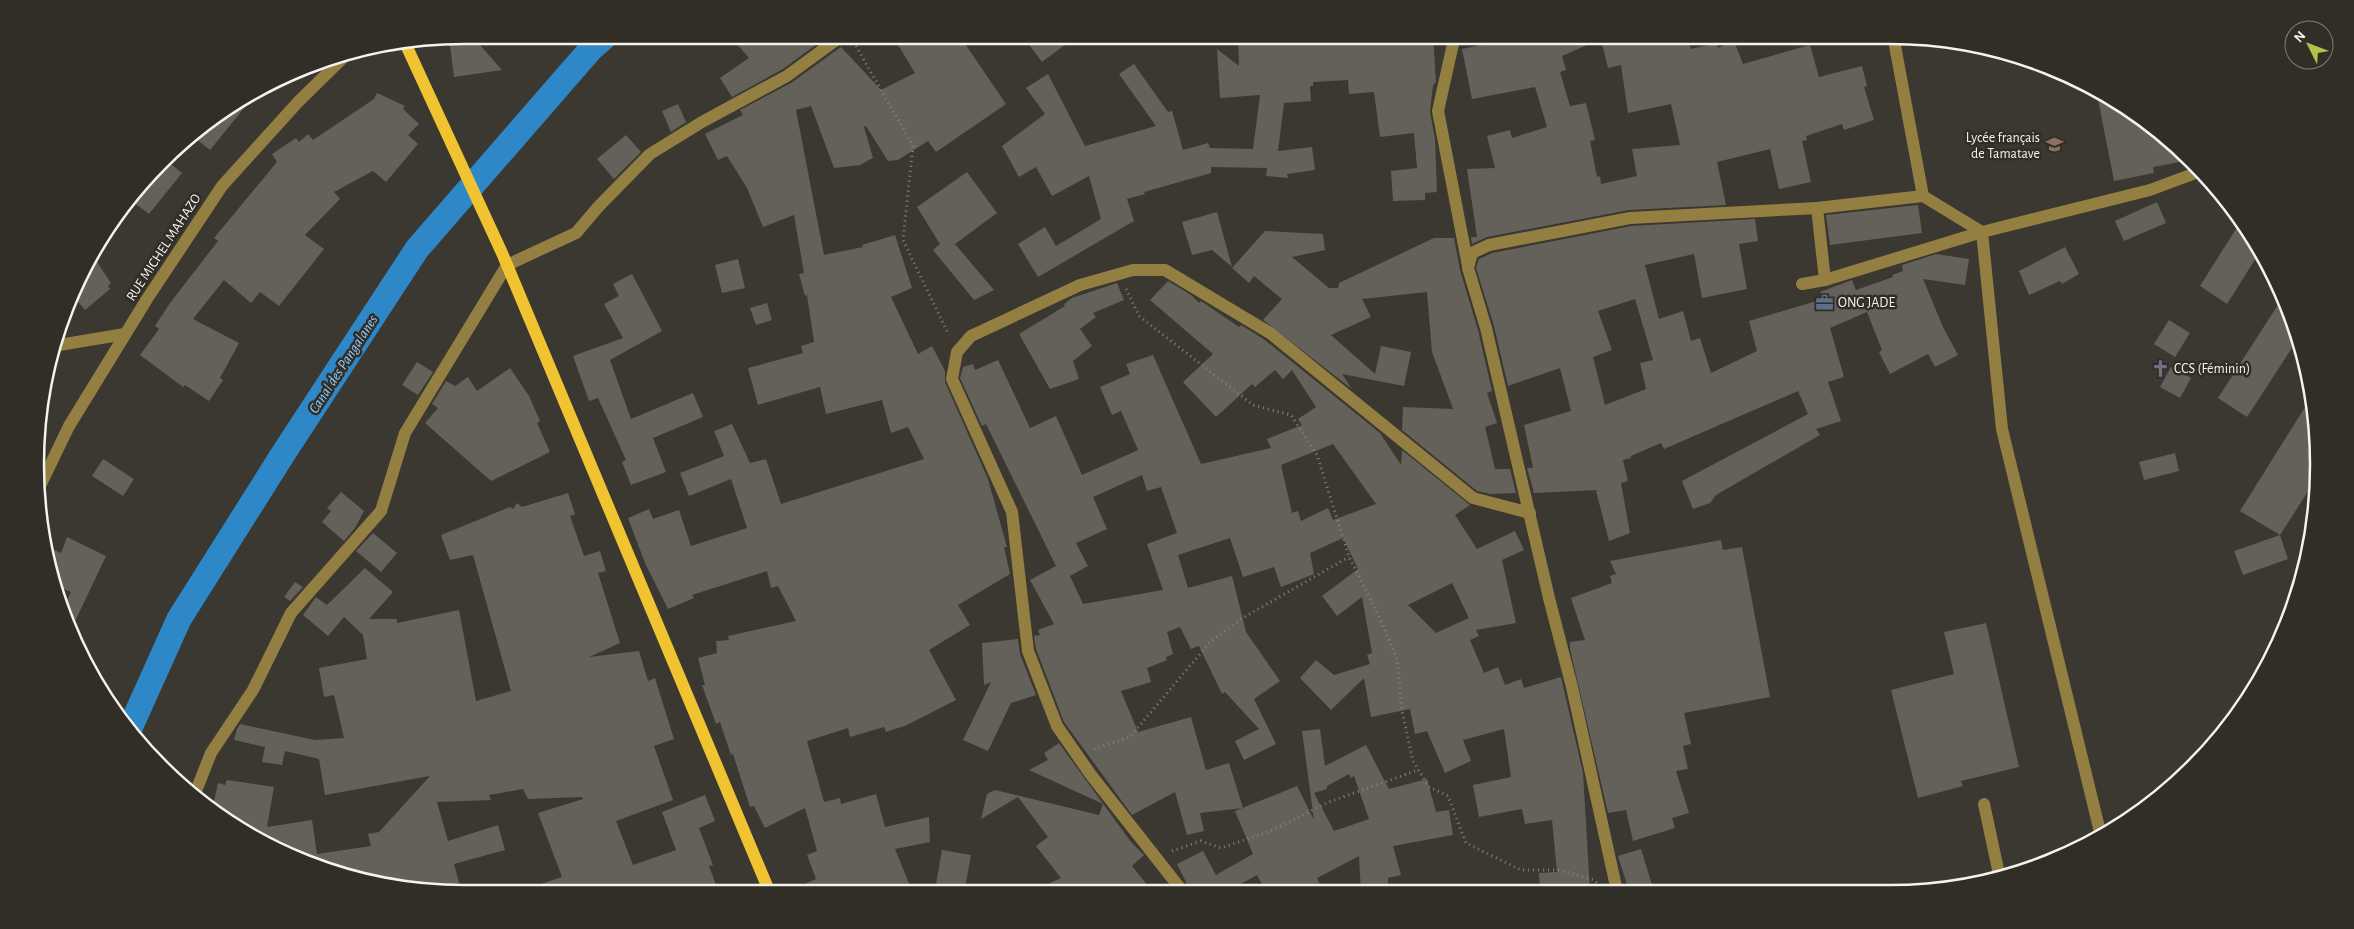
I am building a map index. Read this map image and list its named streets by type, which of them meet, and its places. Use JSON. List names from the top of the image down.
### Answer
{
  "streets": {
    "street": ["RUE MICHEL MAHAZO"]
  },
  "water": ["Canal des Pangalanes"],
  "places": {
    "school or university": ["Lycée français de Tamatave"],
    "office": ["ONG JADE"],
    "church": ["CCS (Féminin)"]
  },
  "north": "top left"
}
